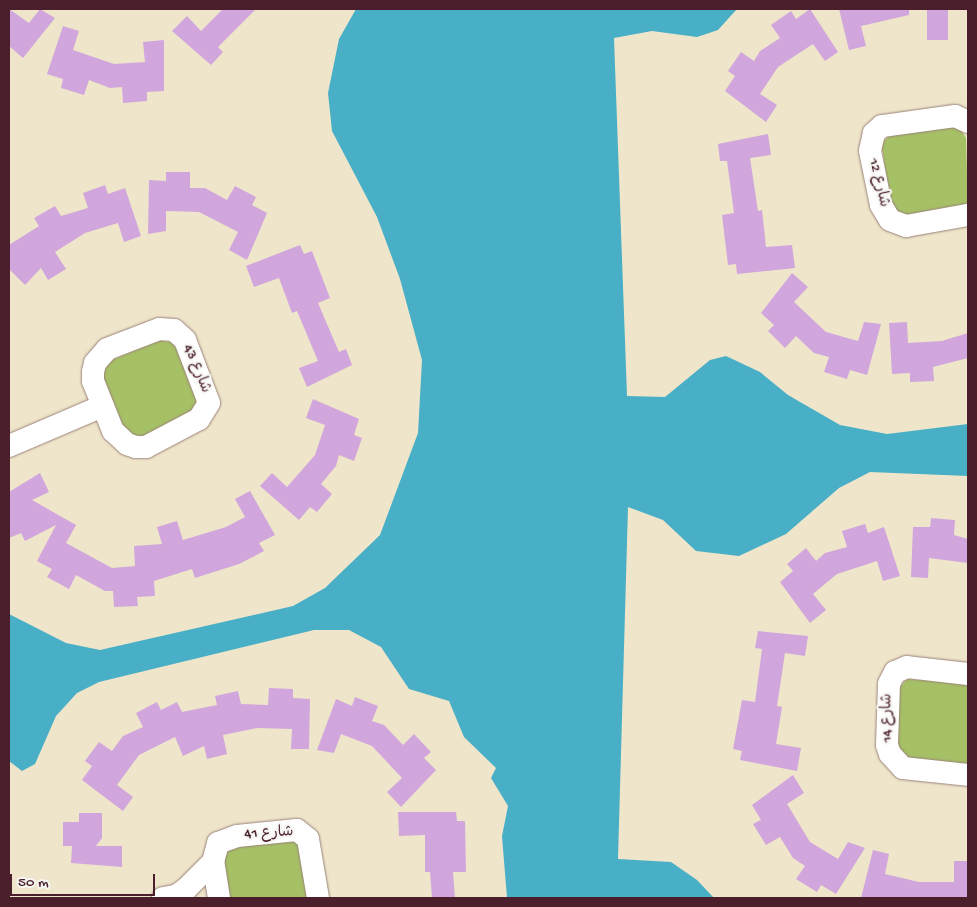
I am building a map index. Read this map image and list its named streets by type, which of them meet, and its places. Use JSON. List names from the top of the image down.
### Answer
{
  "streets": {
    "street": [
      "شارع 12",
      "شارع 43",
      "شارع 14",
      "شارع 41"
    ]
  },
  "scale_bar": "50 m"
}
